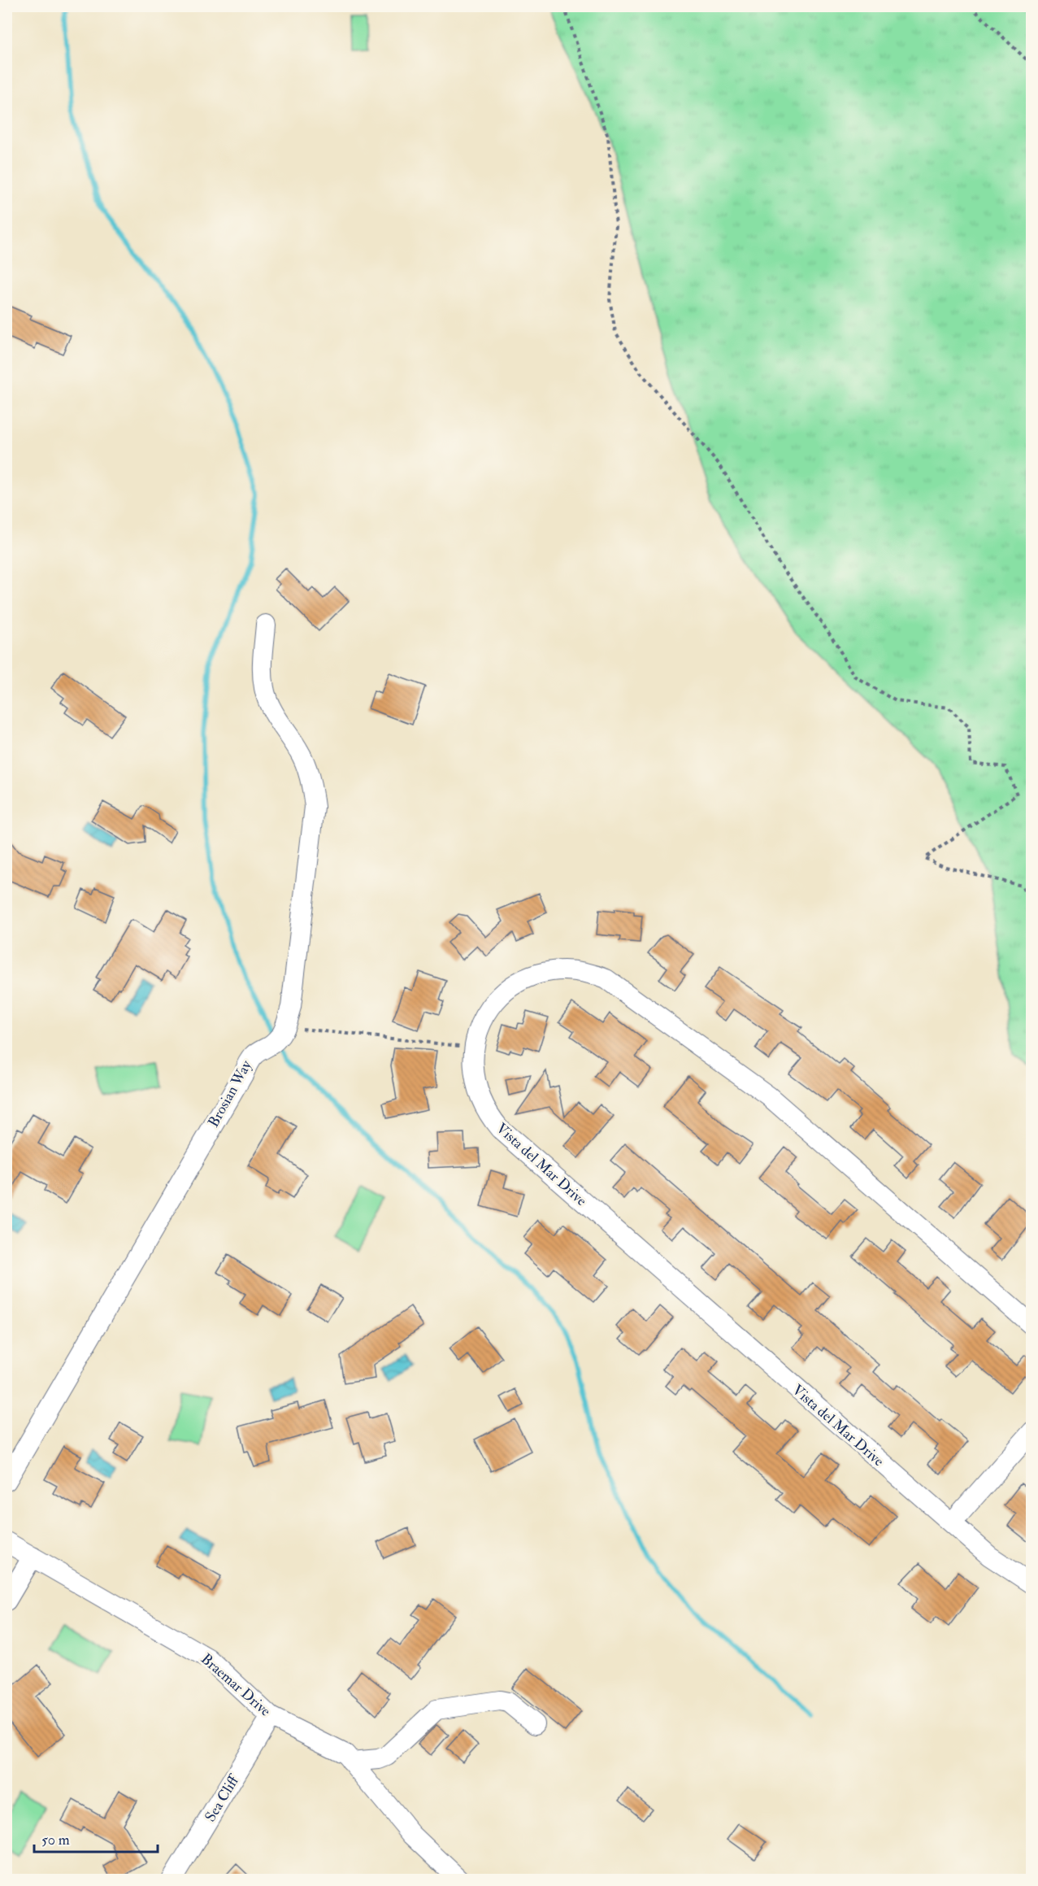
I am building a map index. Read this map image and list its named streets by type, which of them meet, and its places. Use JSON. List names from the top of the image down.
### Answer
{
  "streets": {
    "street": [
      "Brosian Way",
      "Vista del Mar Drive",
      "Braemar Drive",
      "Sea Cliff"
    ]
  },
  "crossings": [
    ["Braemar Drive", "Sea Cliff"]
  ],
  "scale_bar": "50 m"
}
